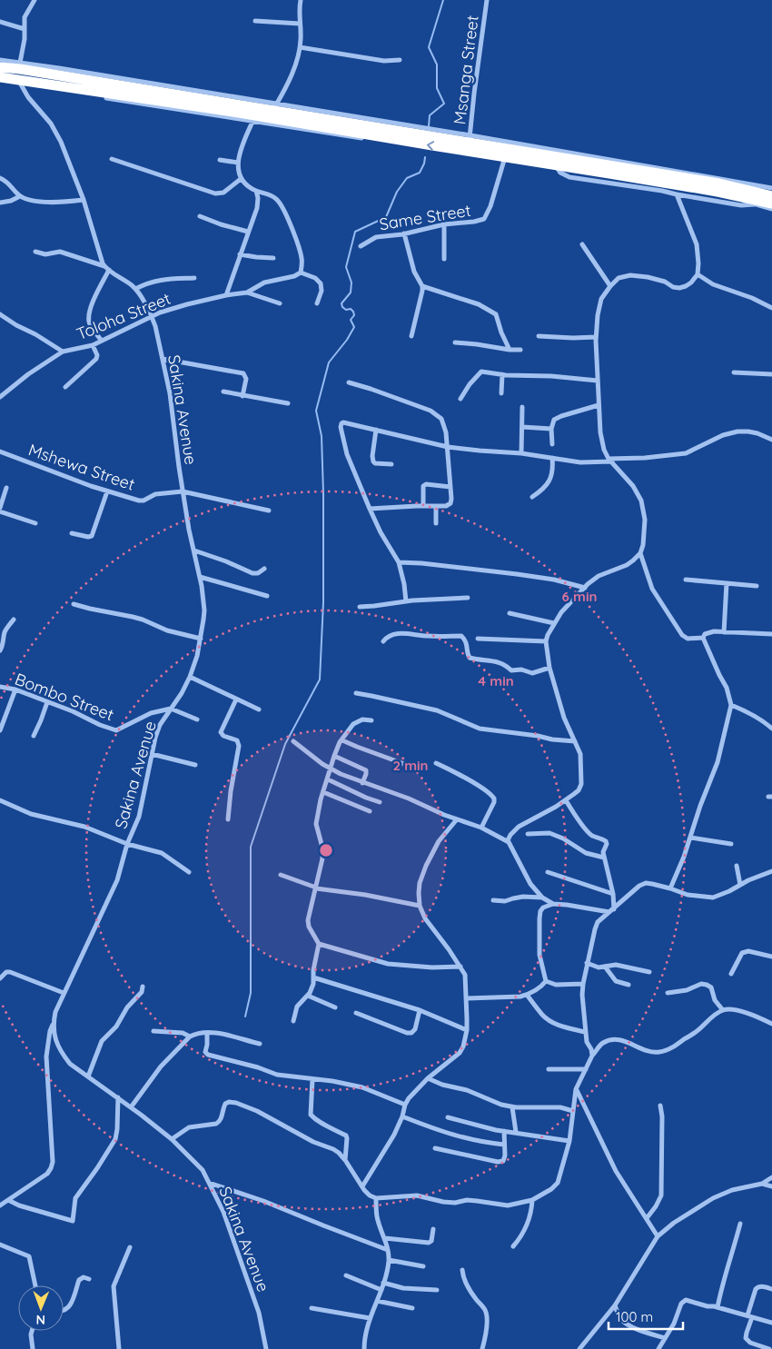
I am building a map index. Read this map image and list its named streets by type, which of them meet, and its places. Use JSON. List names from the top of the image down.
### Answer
{
  "streets": {
    "street": [
      "Msanga Street",
      "Same Street",
      "Toloha Street",
      "Sakina Avenue",
      "Mshewa Street",
      "Bombo Street"
    ]
  },
  "crossings": [
    ["Toloha Street", "Sakina Avenue"],
    ["Sakina Avenue", "Mshewa Street"],
    ["Sakina Avenue", "Bombo Street"]
  ],
  "scale_bar": "100 m",
  "north": "bottom",
  "rings": ["6 min", "4 min", "2 min"]
}
